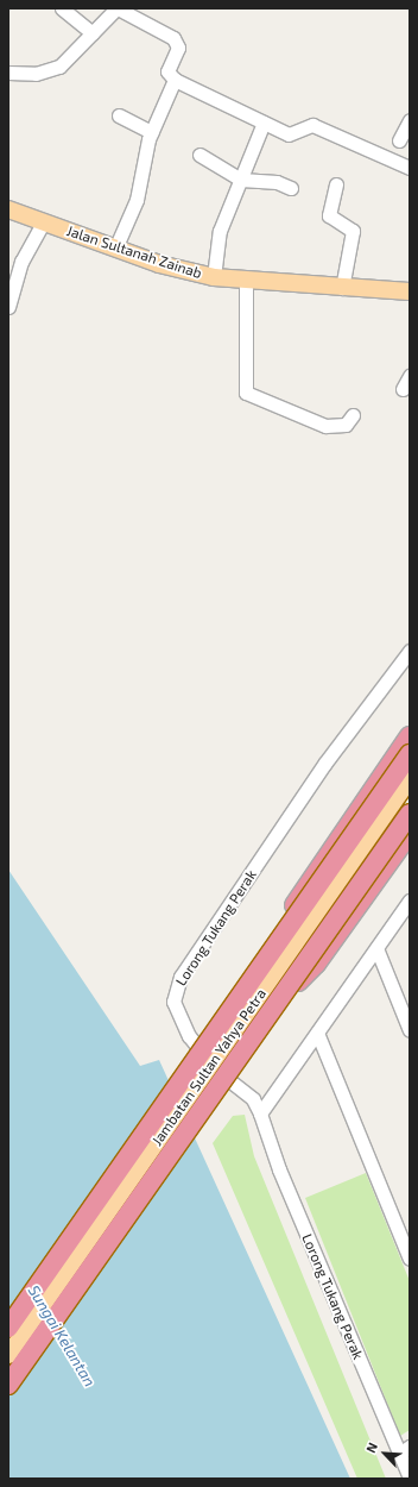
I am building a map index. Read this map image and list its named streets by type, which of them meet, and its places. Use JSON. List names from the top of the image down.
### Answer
{
  "streets": {
    "highway": ["Jambatan Sultan Yahya Petra"],
    "main road": ["Jalan Sultanah Zainab"],
    "street": ["Lorong Tukang Perak"]
  },
  "water": ["Sungai Kelantan"],
  "north": "top left"
}
